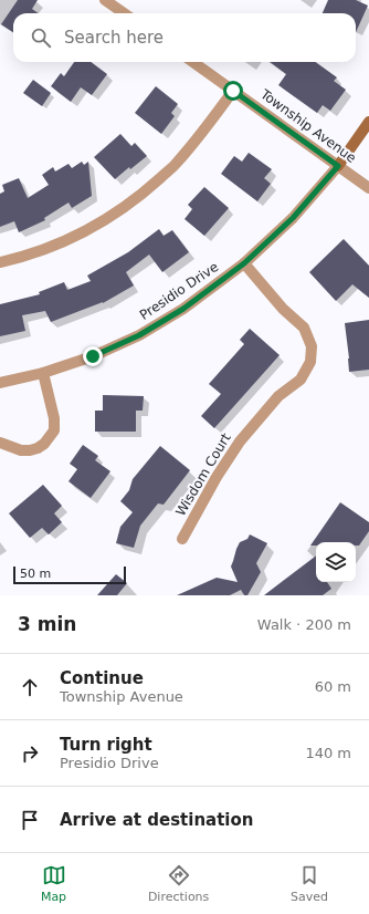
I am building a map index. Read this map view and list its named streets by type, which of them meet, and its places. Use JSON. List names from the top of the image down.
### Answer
{
  "streets": {
    "street": ["Township Avenue", "Presidio Drive", "Wisdom Court"]
  },
  "crossings": [
    ["Township Avenue", "Presidio Drive"],
    ["Presidio Drive", "Wisdom Court"]
  ],
  "scale_bar": "50 m",
  "page": {
    "search": "Search here",
    "scale": "50 m",
    "heading": ["3 min", "Walk · 200 m"],
    "list": [
      ["Continue", "Township Avenue", "60 m"],
      ["Turn right", "Presidio Drive", "140 m"],
      "Arrive at destination"
    ],
    "nav": ["Map", "Directions", "Saved"]
  }
}
